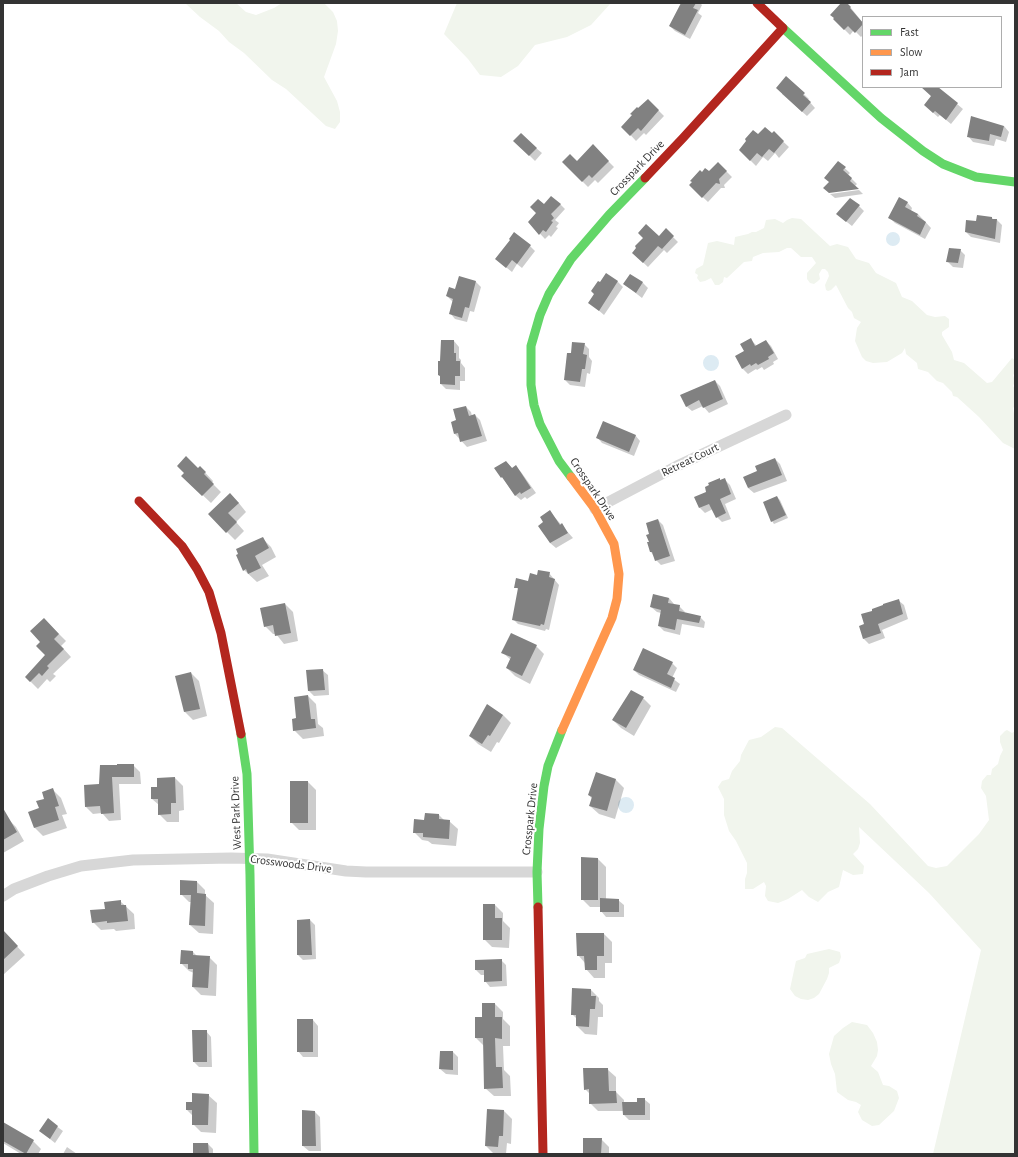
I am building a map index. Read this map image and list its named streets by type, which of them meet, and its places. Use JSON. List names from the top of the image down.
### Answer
{
  "streets": {
    "street": [
      "Crosspark Drive",
      "Retreat Court",
      "West Park Drive",
      "Crosswoods Drive"
    ]
  },
  "crossings": [
    ["Crosspark Drive", "Retreat Court"],
    ["Crosspark Drive", "Crosswoods Drive"],
    ["West Park Drive", "Crosswoods Drive"]
  ],
  "legend": ["Fast", "Slow", "Jam"]
}
